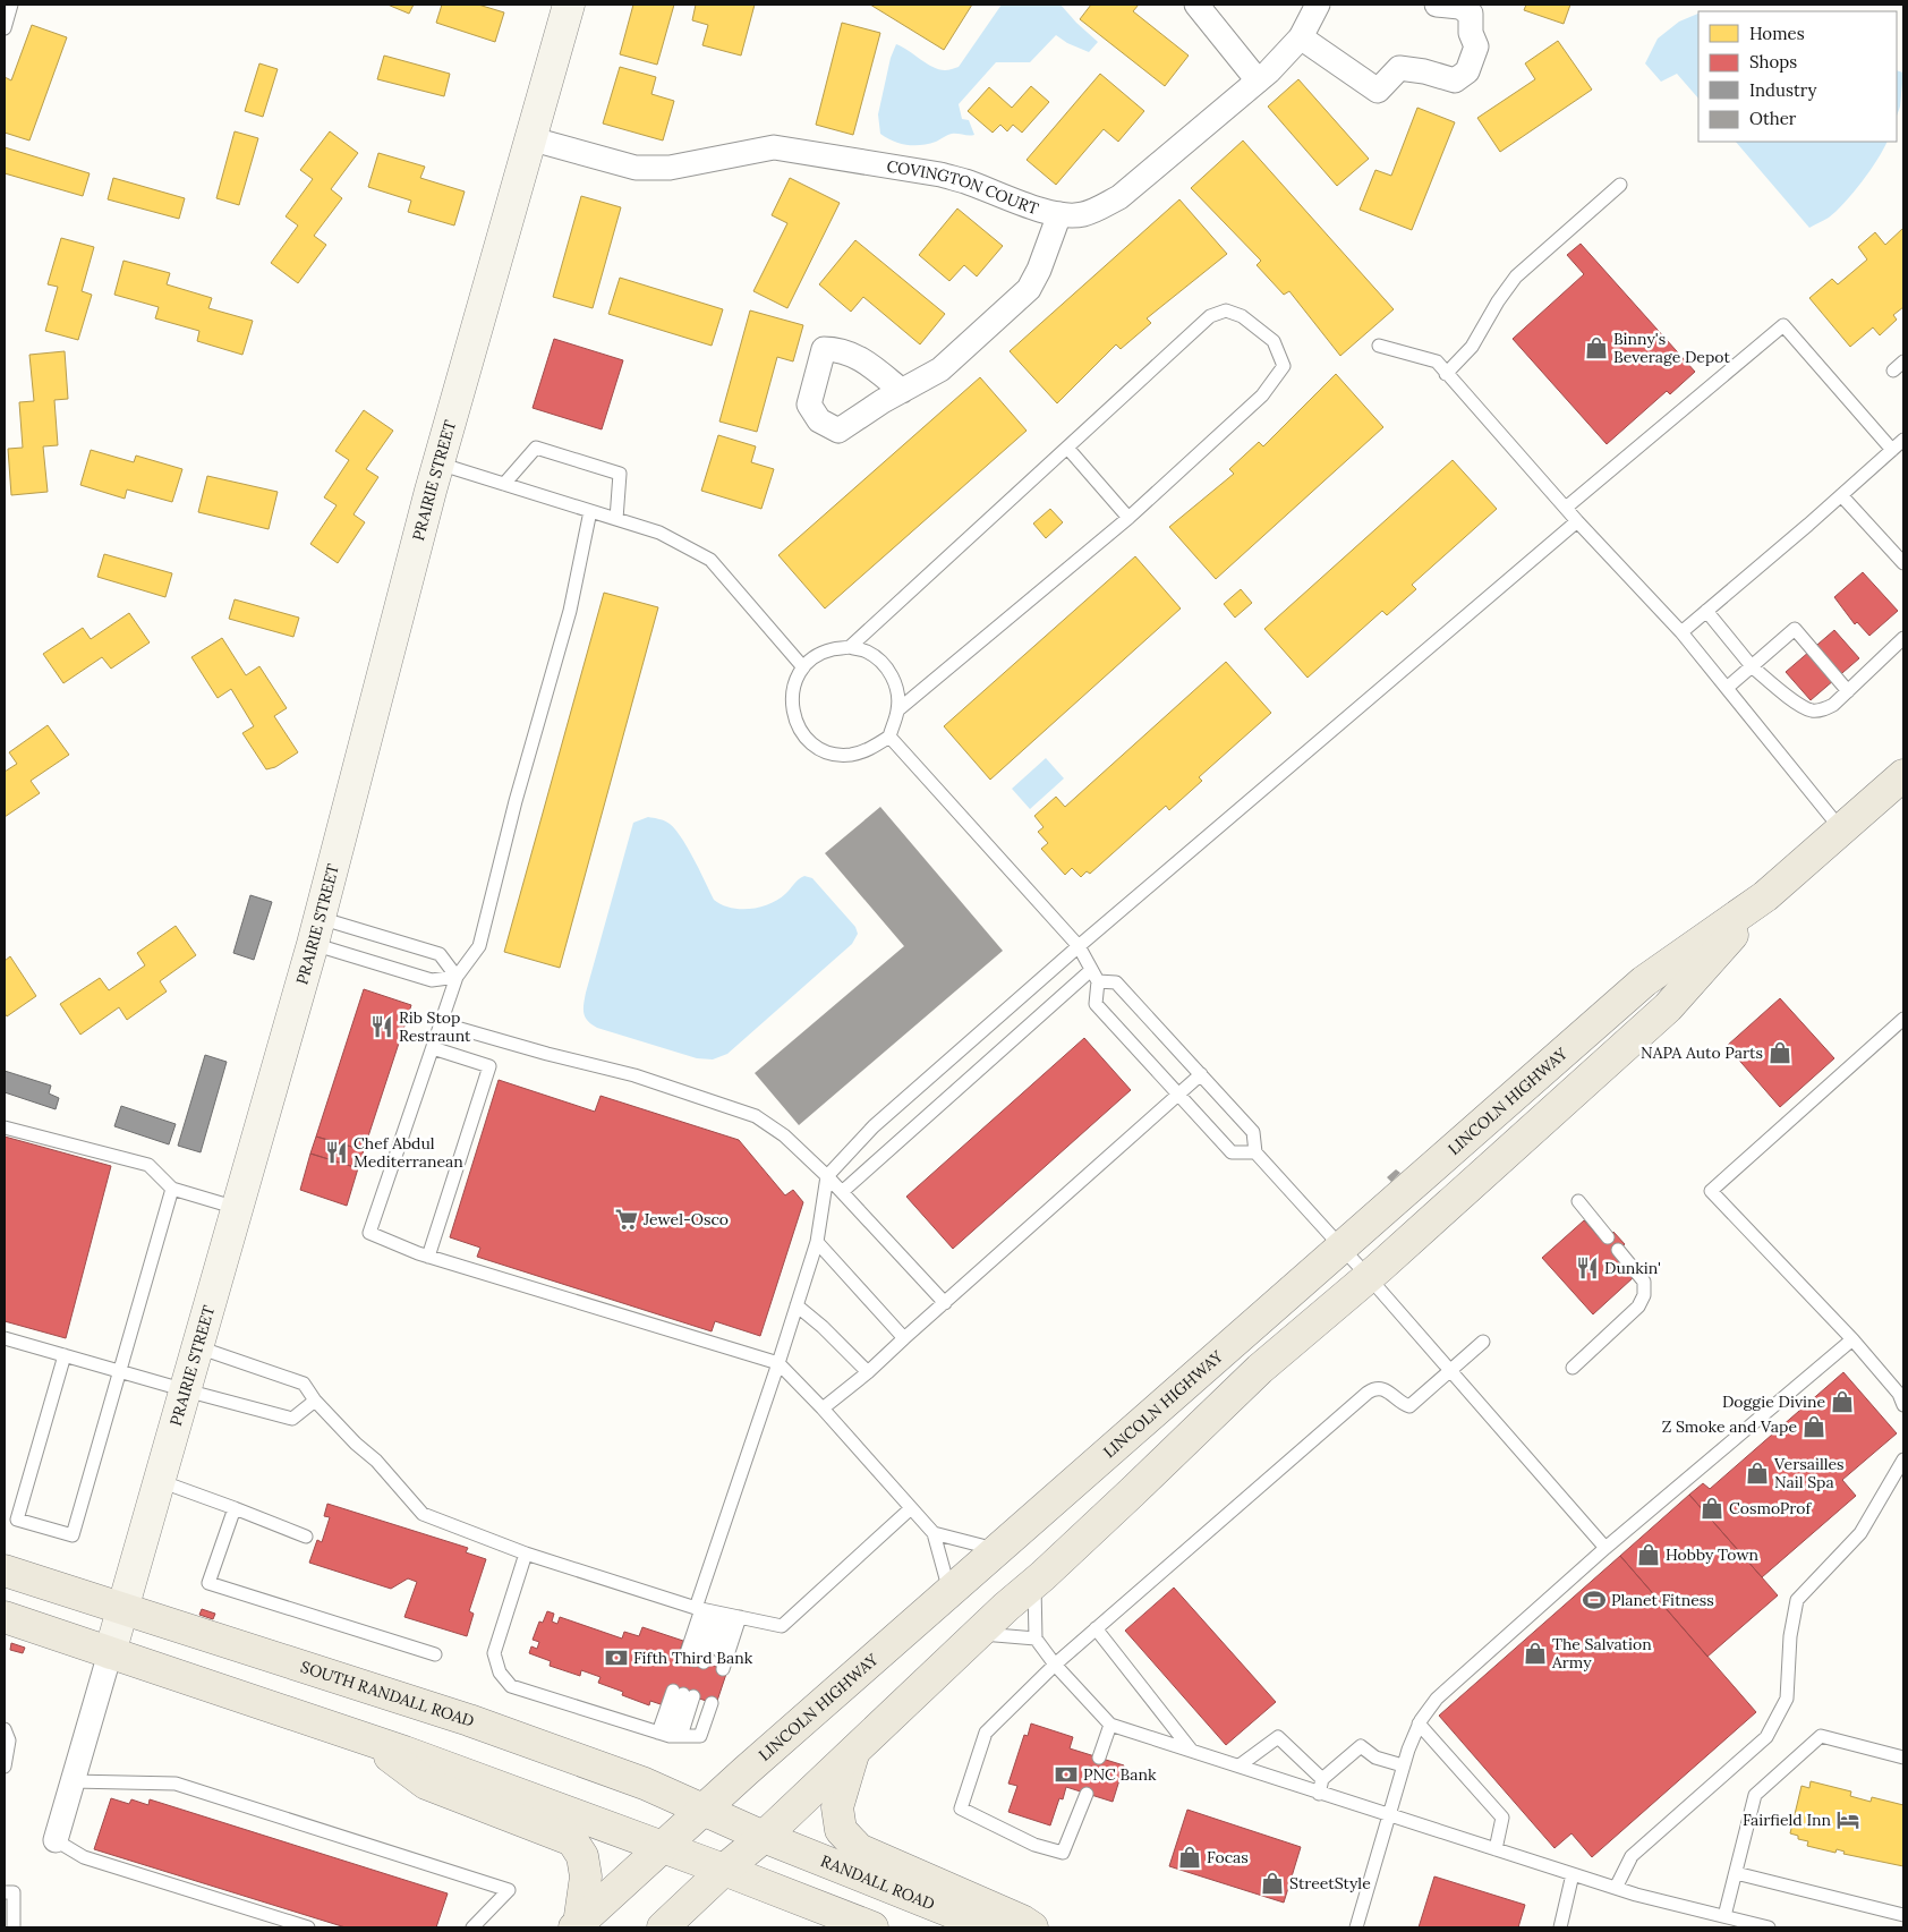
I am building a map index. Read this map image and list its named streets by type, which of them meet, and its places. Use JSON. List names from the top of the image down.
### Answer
{
  "streets": {
    "main road": ["LINCOLN HIGHWAY", "SOUTH RANDALL ROAD", "RANDALL ROAD"],
    "street": ["COVINGTON COURT", "PRAIRIE STREET"]
  },
  "crossings": [
    ["COVINGTON COURT", "PRAIRIE STREET"],
    ["PRAIRIE STREET", "SOUTH RANDALL ROAD"],
    ["LINCOLN HIGHWAY", "SOUTH RANDALL ROAD"],
    ["LINCOLN HIGHWAY", "RANDALL ROAD"],
    ["SOUTH RANDALL ROAD", "RANDALL ROAD"]
  ],
  "places": {
    "shop": [
      "Binny's Beverage Depot",
      "NAPA Auto Parts",
      "Doggie Divine",
      "Z Smoke and Vape",
      "Versailles Nail Spa",
      "CosmoProf",
      "Hobby Town",
      "The Salvation Army",
      "Focas",
      "StreetStyle"
    ],
    "restaurant": ["Rib Stop Restraunt", "Chef Abdul Mediterranean", "Dunkin'"],
    "supermarket": ["Jewel-Osco"],
    "sports": ["Planet Fitness"],
    "bank": ["Fifth Third Bank", "PNC Bank"],
    "hotel": ["Fairfield Inn"]
  },
  "legend": [
    "Homes",
    "Shops",
    "Industry",
    "Other"
  ]
}
